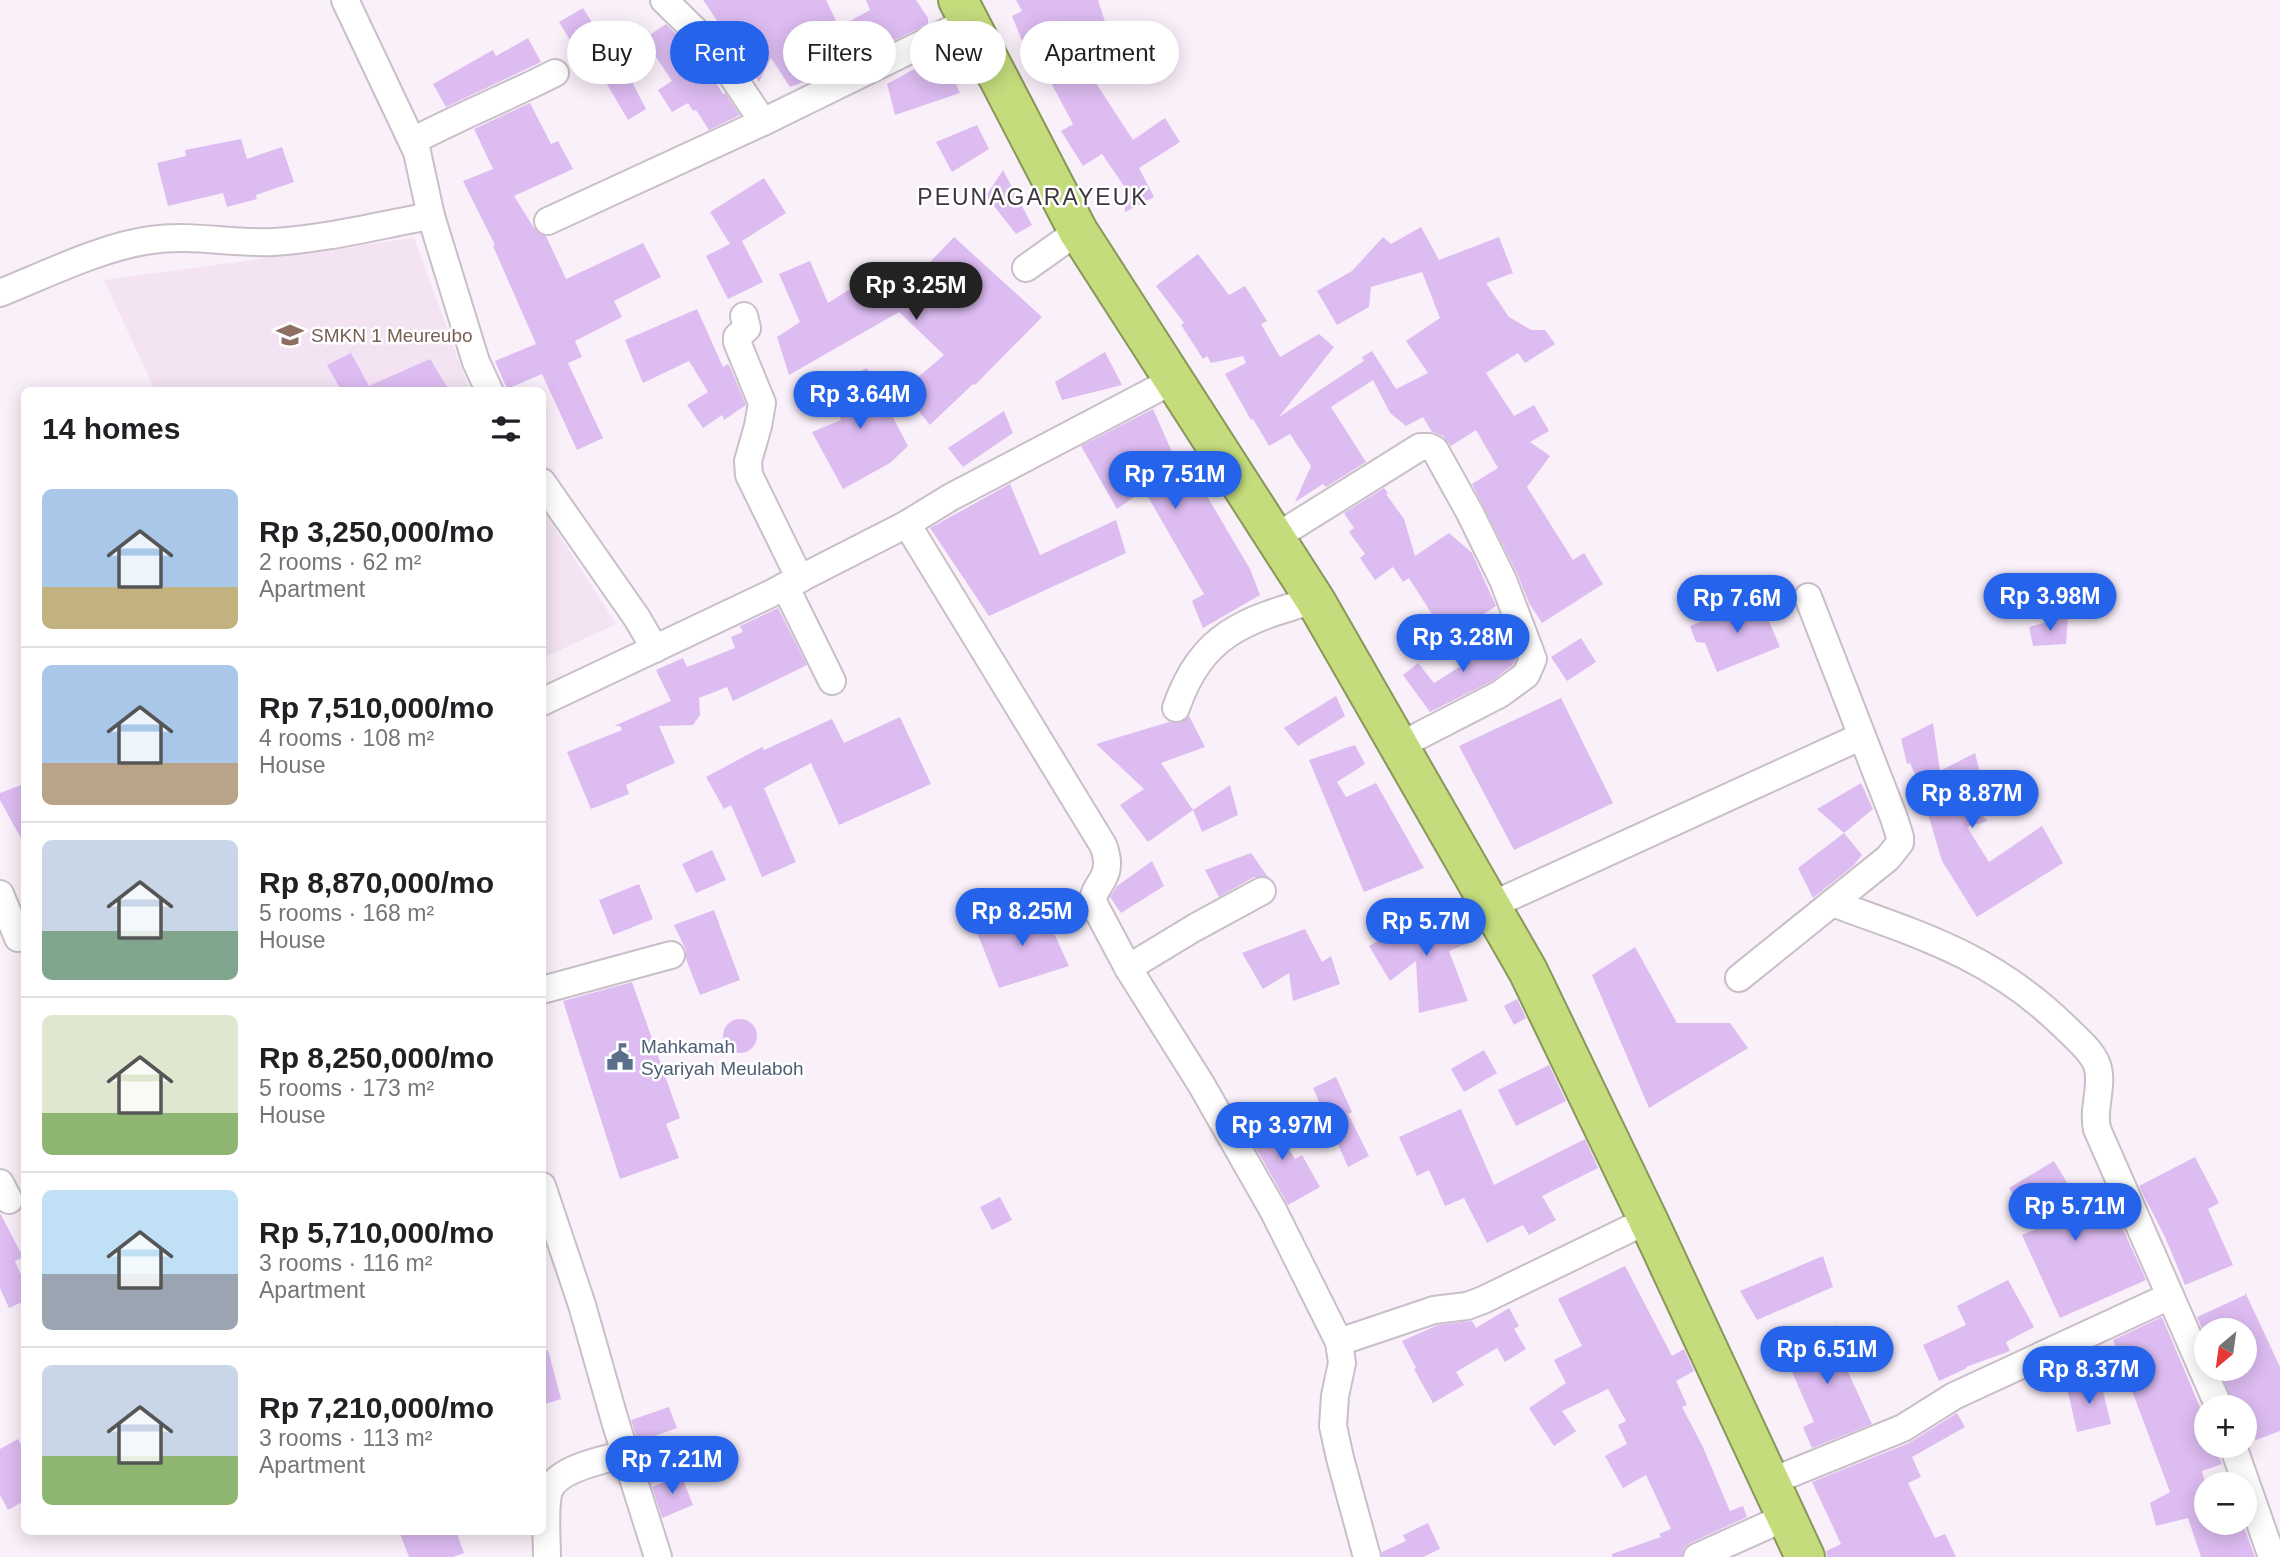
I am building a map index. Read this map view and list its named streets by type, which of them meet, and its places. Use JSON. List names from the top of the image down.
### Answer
{
  "districts": ["PEUNAGARAYEUK"],
  "places": {
    "school or university": ["SMKN 1 Meureubo"],
    "public building": ["Mahkamah Syariyah Meulaboh"]
  },
  "north": "bottom left",
  "page": {
    "chip": [
      "Buy",
      "Rent",
      "Filters",
      "New",
      "Apartment"
    ],
    "price": [
      "Rp 3.25M",
      "Rp 3.64M",
      "Rp 7.51M",
      "Rp 3.98M",
      "Rp 7.6M",
      "Rp 3.28M",
      "Rp 8.87M",
      "Rp 8.25M",
      "Rp 5.7M",
      "Rp 3.97M",
      "Rp 5.71M",
      "Rp 6.51M",
      "Rp 8.37M",
      "Rp 7.21M"
    ],
    "heading": "14 homes",
    "list": [
      {
        "name": "Rp 3,250,000/mo",
        "note": "2 rooms · 62 m² · Apartment"
      },
      {
        "name": "Rp 7,510,000/mo",
        "note": "4 rooms · 108 m² · House"
      },
      {
        "name": "Rp 8,870,000/mo",
        "note": "5 rooms · 168 m² · House"
      },
      {
        "name": "Rp 8,250,000/mo",
        "note": "5 rooms · 173 m² · House"
      },
      {
        "name": "Rp 5,710,000/mo",
        "note": "3 rooms · 116 m² · Apartment"
      },
      {
        "name": "Rp 7,210,000/mo",
        "note": "3 rooms · 113 m² · Apartment"
      }
    ],
    "map_buttons": ["+", "−"]
  }
}
